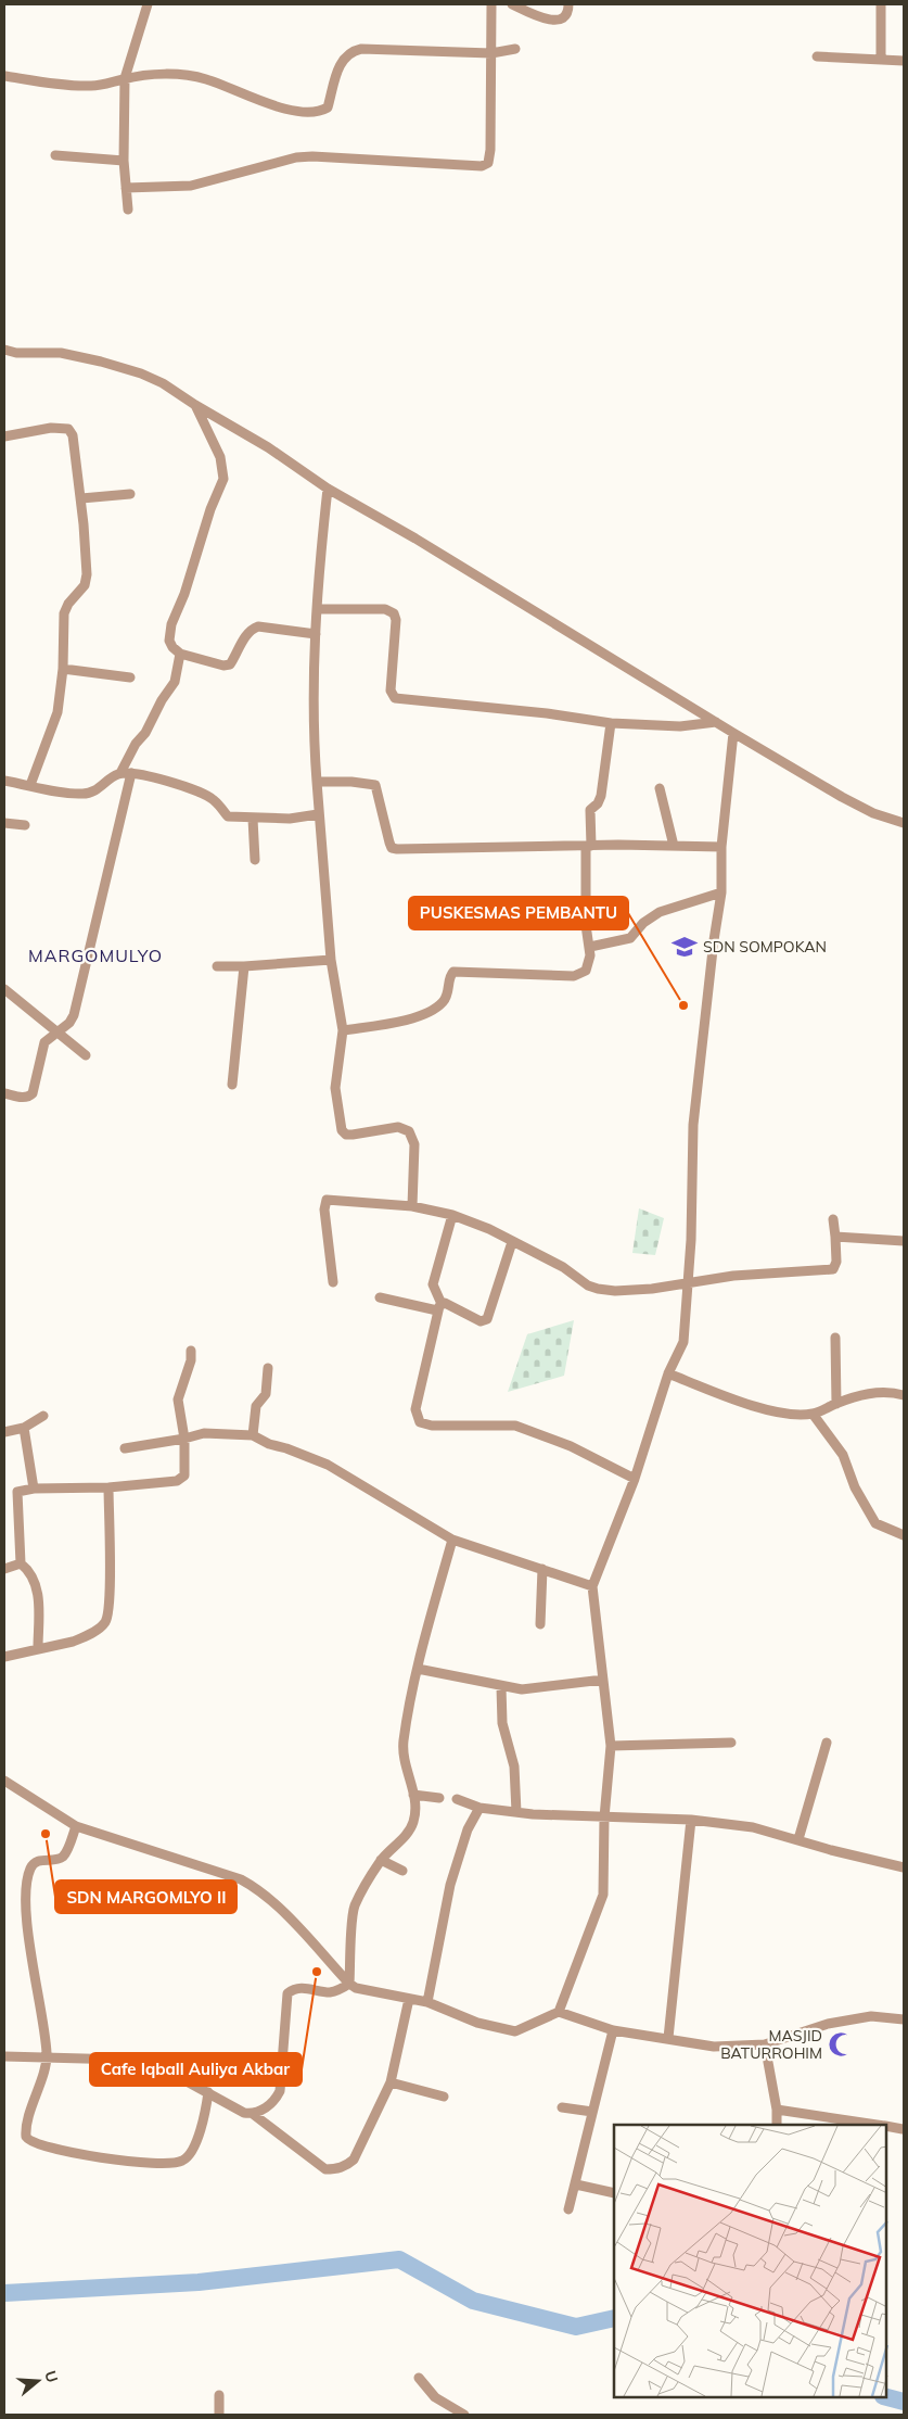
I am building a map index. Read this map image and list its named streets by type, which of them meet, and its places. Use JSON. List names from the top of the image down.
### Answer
{
  "districts": ["MARGOMULYO"],
  "places": {
    "school or university": ["SDN SOMPOKAN"],
    "other": ["PUSKESMAS PEMBANTU", "SDN MARGOMLYO II", "Cafe Iqball Auliya Akbar"],
    "mosque": ["MASJID BATURROHIM"]
  },
  "north": "right"
}
